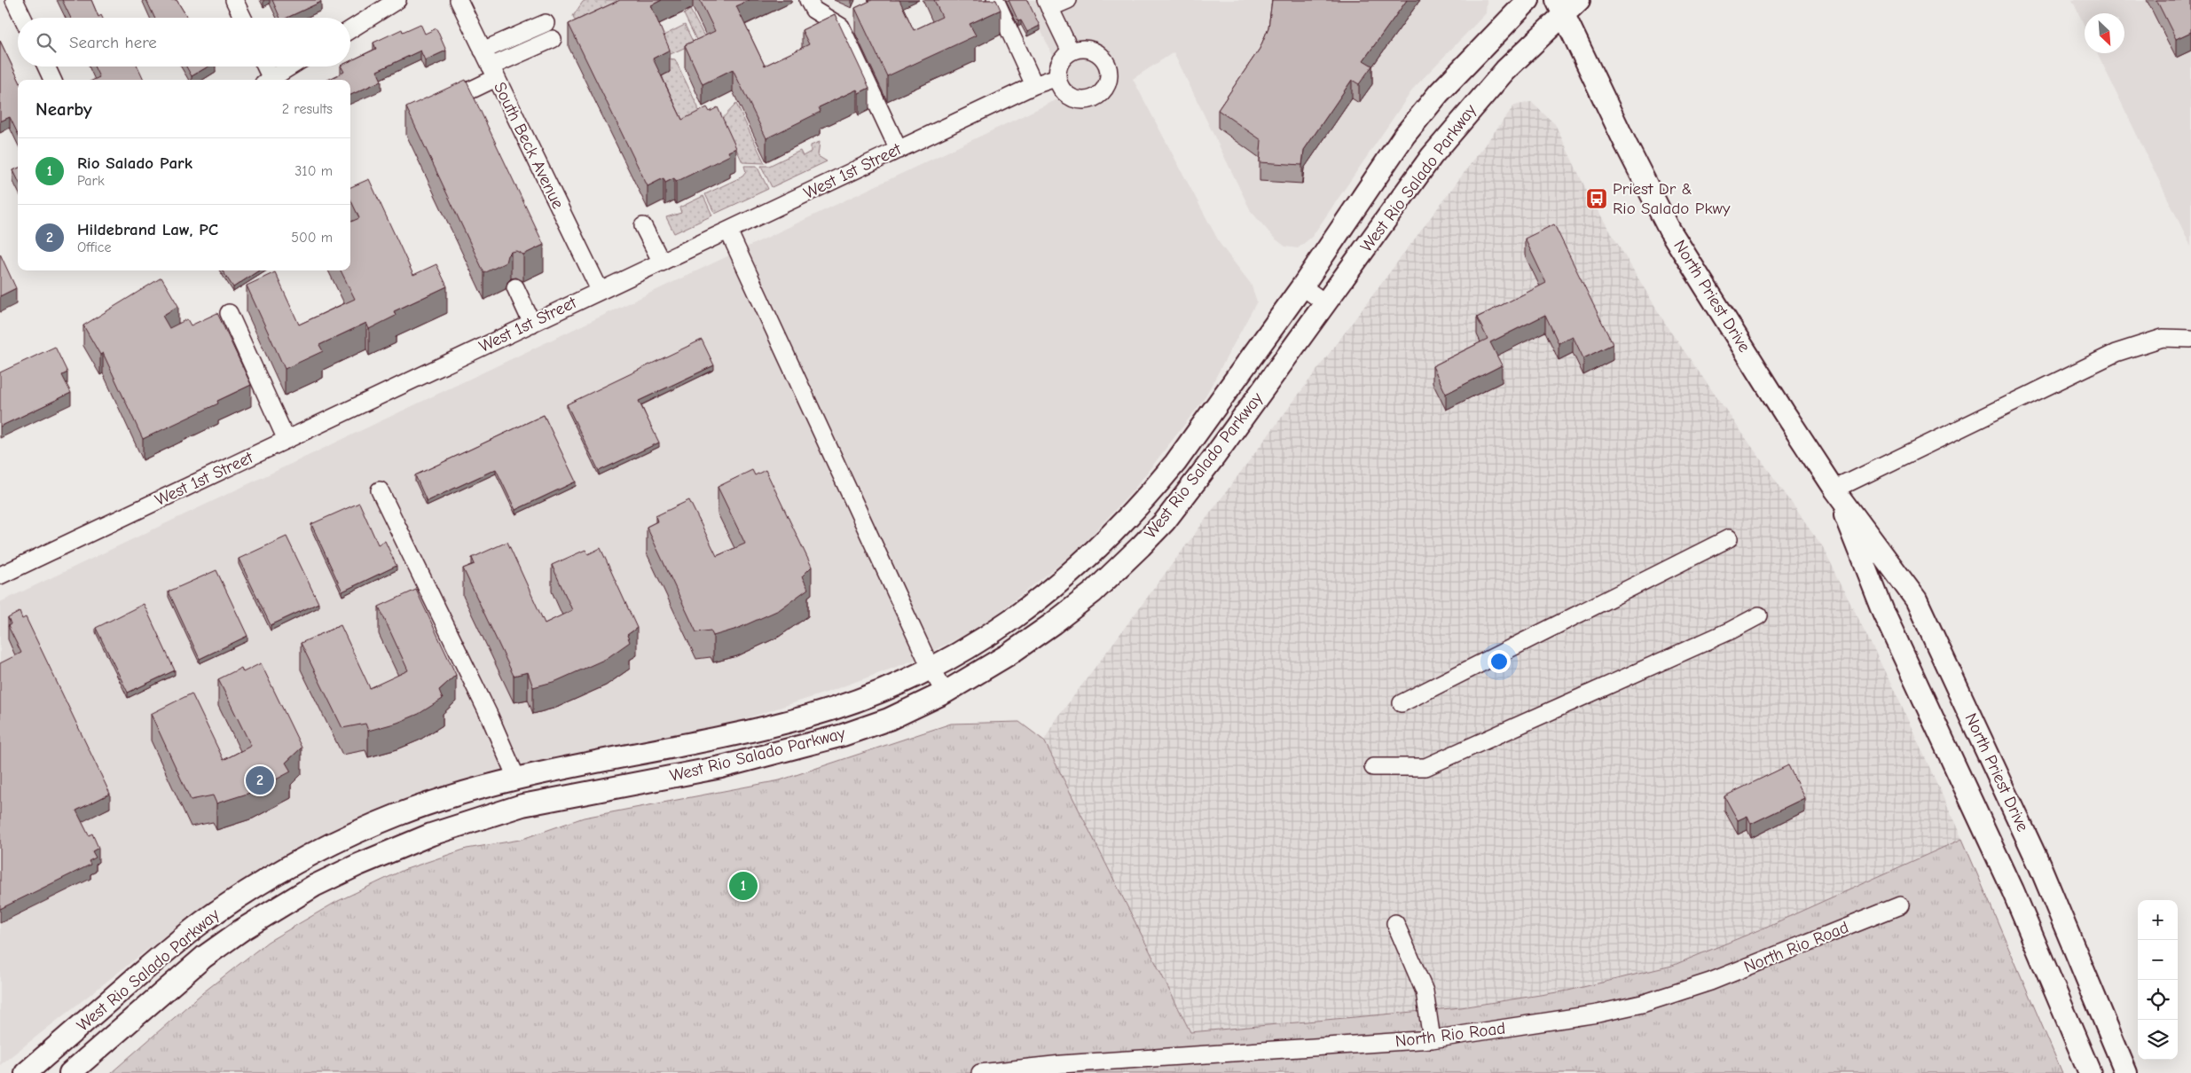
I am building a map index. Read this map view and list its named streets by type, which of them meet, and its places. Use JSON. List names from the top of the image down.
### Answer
{
  "streets": {
    "main road": ["West Rio Salado Parkway", "North Priest Drive"],
    "street": ["South Beck Avenue", "West 1st Street", "North Rio Road"]
  },
  "crossings": [
    ["South Beck Avenue", "West 1st Street"],
    ["West Rio Salado Parkway", "North Priest Drive"]
  ],
  "places": {
    "bus stop": ["Priest Dr & Rio Salado Pkwy"]
  },
  "north": "bottom right",
  "page": {
    "search": "Search here",
    "heading": ["Nearby", "2 results"],
    "list": [
      {
        "mark": "1",
        "name": "Rio Salado Park",
        "note": "Park",
        "value": "310 m"
      },
      {
        "mark": "2",
        "name": "Hildebrand Law, PC",
        "note": "Office",
        "value": "500 m"
      }
    ],
    "pins": ["2", "1"],
    "map_buttons": ["+", "−"]
  }
}
